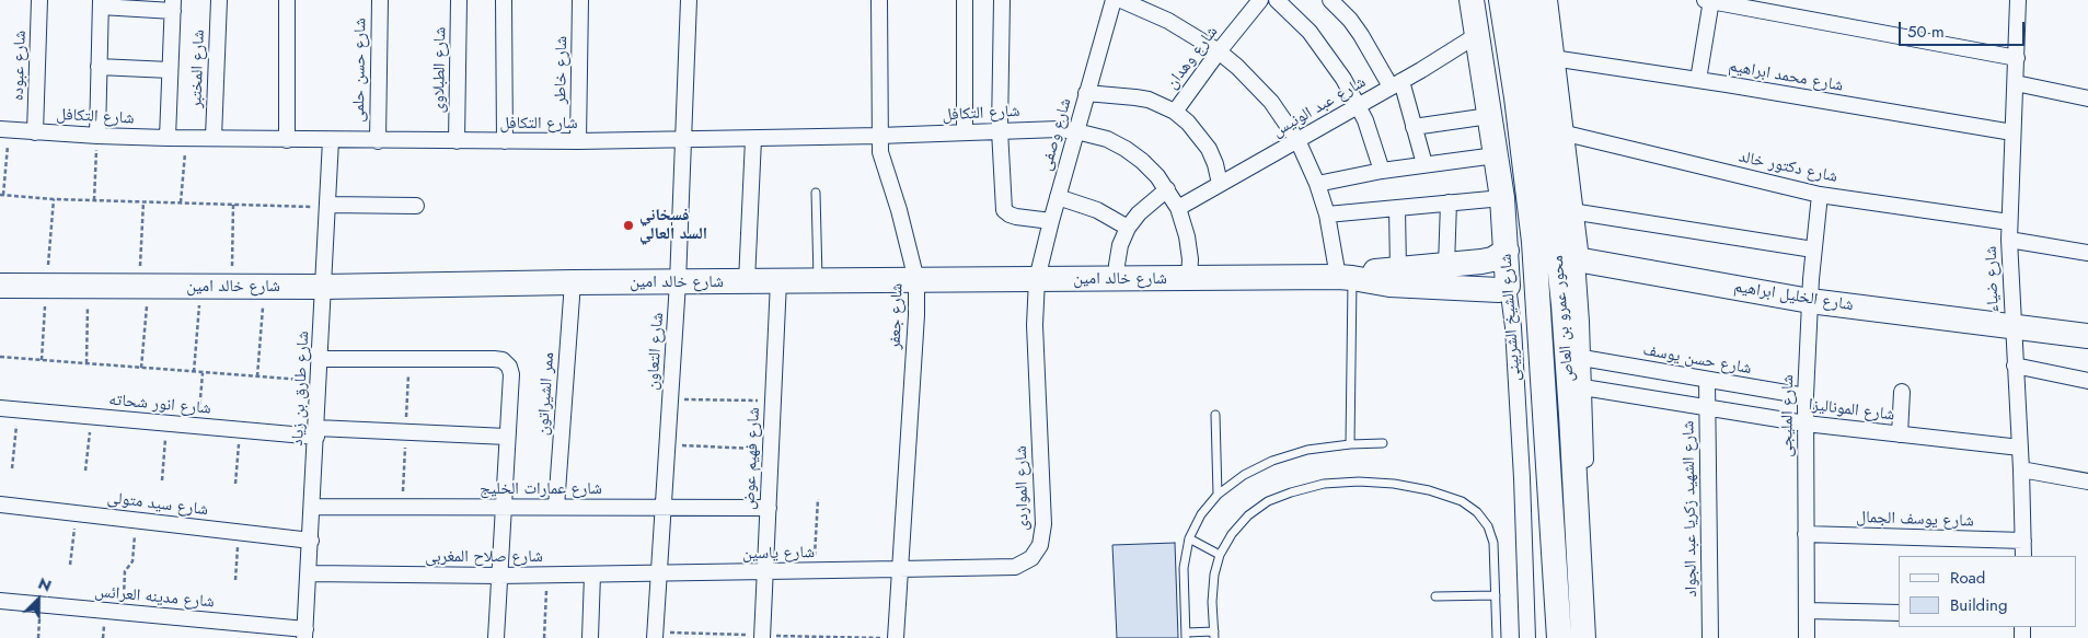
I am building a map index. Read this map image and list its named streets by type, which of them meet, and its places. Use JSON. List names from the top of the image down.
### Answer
{
  "streets": {
    "main road": [
      "شارع خالد امين",
      "شارع الخليل ابراهيم",
      "شارع الشيخ الشربينى",
      "محور عمرو بن العاص"
    ],
    "street": [
      "شارع وهدان",
      "شارع عبوده",
      "شارع المختبر",
      "شارع حسن حلمى",
      "شارع الطبلاوى",
      "شارع خاطر",
      "شارع محمد ابراهيم",
      "شارع عبد الونيس",
      "شارع التكافل",
      "شارع وصفى",
      "شارع دكتور خالد",
      "شارع ضياء",
      "شارع جعفر",
      "شارع التعاون",
      "شارع حسن يوسف",
      "شارع طارق بن زياد",
      "ممر الشيراتون",
      "شارع انور شحاته",
      "شارع الموناليزا",
      "شارع المليجى",
      "شارع فهيم عوض",
      "شارع المواردى",
      "شارع عمارات الخليج",
      "شارع سيد متولى",
      "شارع الشهيد زكريا عبد الجواد",
      "شارع يوسف الجمال",
      "شارع ياسين",
      "شارع صلاح المغربى",
      "شارع مدينه العرائس"
    ]
  },
  "crossings": [
    ["شارع عبوده", "شارع التكافل"],
    ["شارع المختبر", "شارع التكافل"],
    ["شارع حسن حلمى", "شارع التكافل"],
    ["شارع الطبلاوى", "شارع التكافل"],
    ["شارع خاطر", "شارع التكافل"],
    ["شارع محمد ابراهيم", "شارع ضياء"],
    ["شارع عبد الونيس", "شارع التكافل"],
    ["شارع عبد الونيس", "شارع الشيخ الشربينى"],
    ["شارع التكافل", "شارع وصفى"],
    ["شارع التكافل", "شارع خالد امين"],
    ["شارع التكافل", "شارع جعفر"],
    ["شارع التكافل", "شارع التعاون"],
    ["شارع التكافل", "شارع طارق بن زياد"],
    ["شارع وصفى", "شارع خالد امين"],
    ["شارع وصفى", "شارع المواردى"],
    ["شارع دكتور خالد", "شارع ضياء"],
    ["شارع دكتور خالد", "شارع المليجى"],
    ["شارع خالد امين", "شارع جعفر"],
    ["شارع خالد امين", "شارع الشيخ الشربينى"],
    ["شارع خالد امين", "شارع التعاون"],
    ["شارع خالد امين", "شارع طارق بن زياد"],
    ["شارع خالد امين", "ممر الشيراتون"],
    ["شارع خالد امين", "شارع فهيم عوض"],
    ["شارع خالد امين", "شارع المواردى"],
    ["شارع ضياء", "شارع الخليل ابراهيم"],
    ["شارع ضياء", "شارع الموناليزا"],
    ["شارع ضياء", "شارع يوسف الجمال"],
    ["شارع الخليل ابراهيم", "شارع المليجى"],
    ["شارع جعفر", "شارع المواردى"],
    ["شارع جعفر", "شارع ياسين"],
    ["شارع التعاون", "شارع عمارات الخليج"],
    ["شارع التعاون", "شارع ياسين"],
    ["شارع التعاون", "شارع صلاح المغربى"],
    ["شارع حسن يوسف", "شارع المليجى"],
    ["شارع حسن يوسف", "شارع الشهيد زكريا عبد الجواد"],
    ["شارع طارق بن زياد", "شارع انور شحاته"],
    ["شارع طارق بن زياد", "شارع عمارات الخليج"],
    ["شارع طارق بن زياد", "شارع سيد متولى"],
    ["شارع طارق بن زياد", "شارع صلاح المغربى"],
    ["شارع طارق بن زياد", "شارع مدينه العرائس"],
    ["ممر الشيراتون", "شارع عمارات الخليج"],
    ["شارع الموناليزا", "شارع المليجى"],
    ["شارع الموناليزا", "شارع الشهيد زكريا عبد الجواد"],
    ["شارع المليجى", "شارع يوسف الجمال"],
    ["شارع فهيم عوض", "شارع عمارات الخليج"],
    ["شارع فهيم عوض", "شارع ياسين"],
    ["شارع المواردى", "شارع ياسين"],
    ["شارع ياسين", "شارع صلاح المغربى"]
  ],
  "places": ["فسخاني السد العالي"],
  "legend": ["Road", "Building"],
  "scale_bar": "50 m",
  "north": "top right"
}
